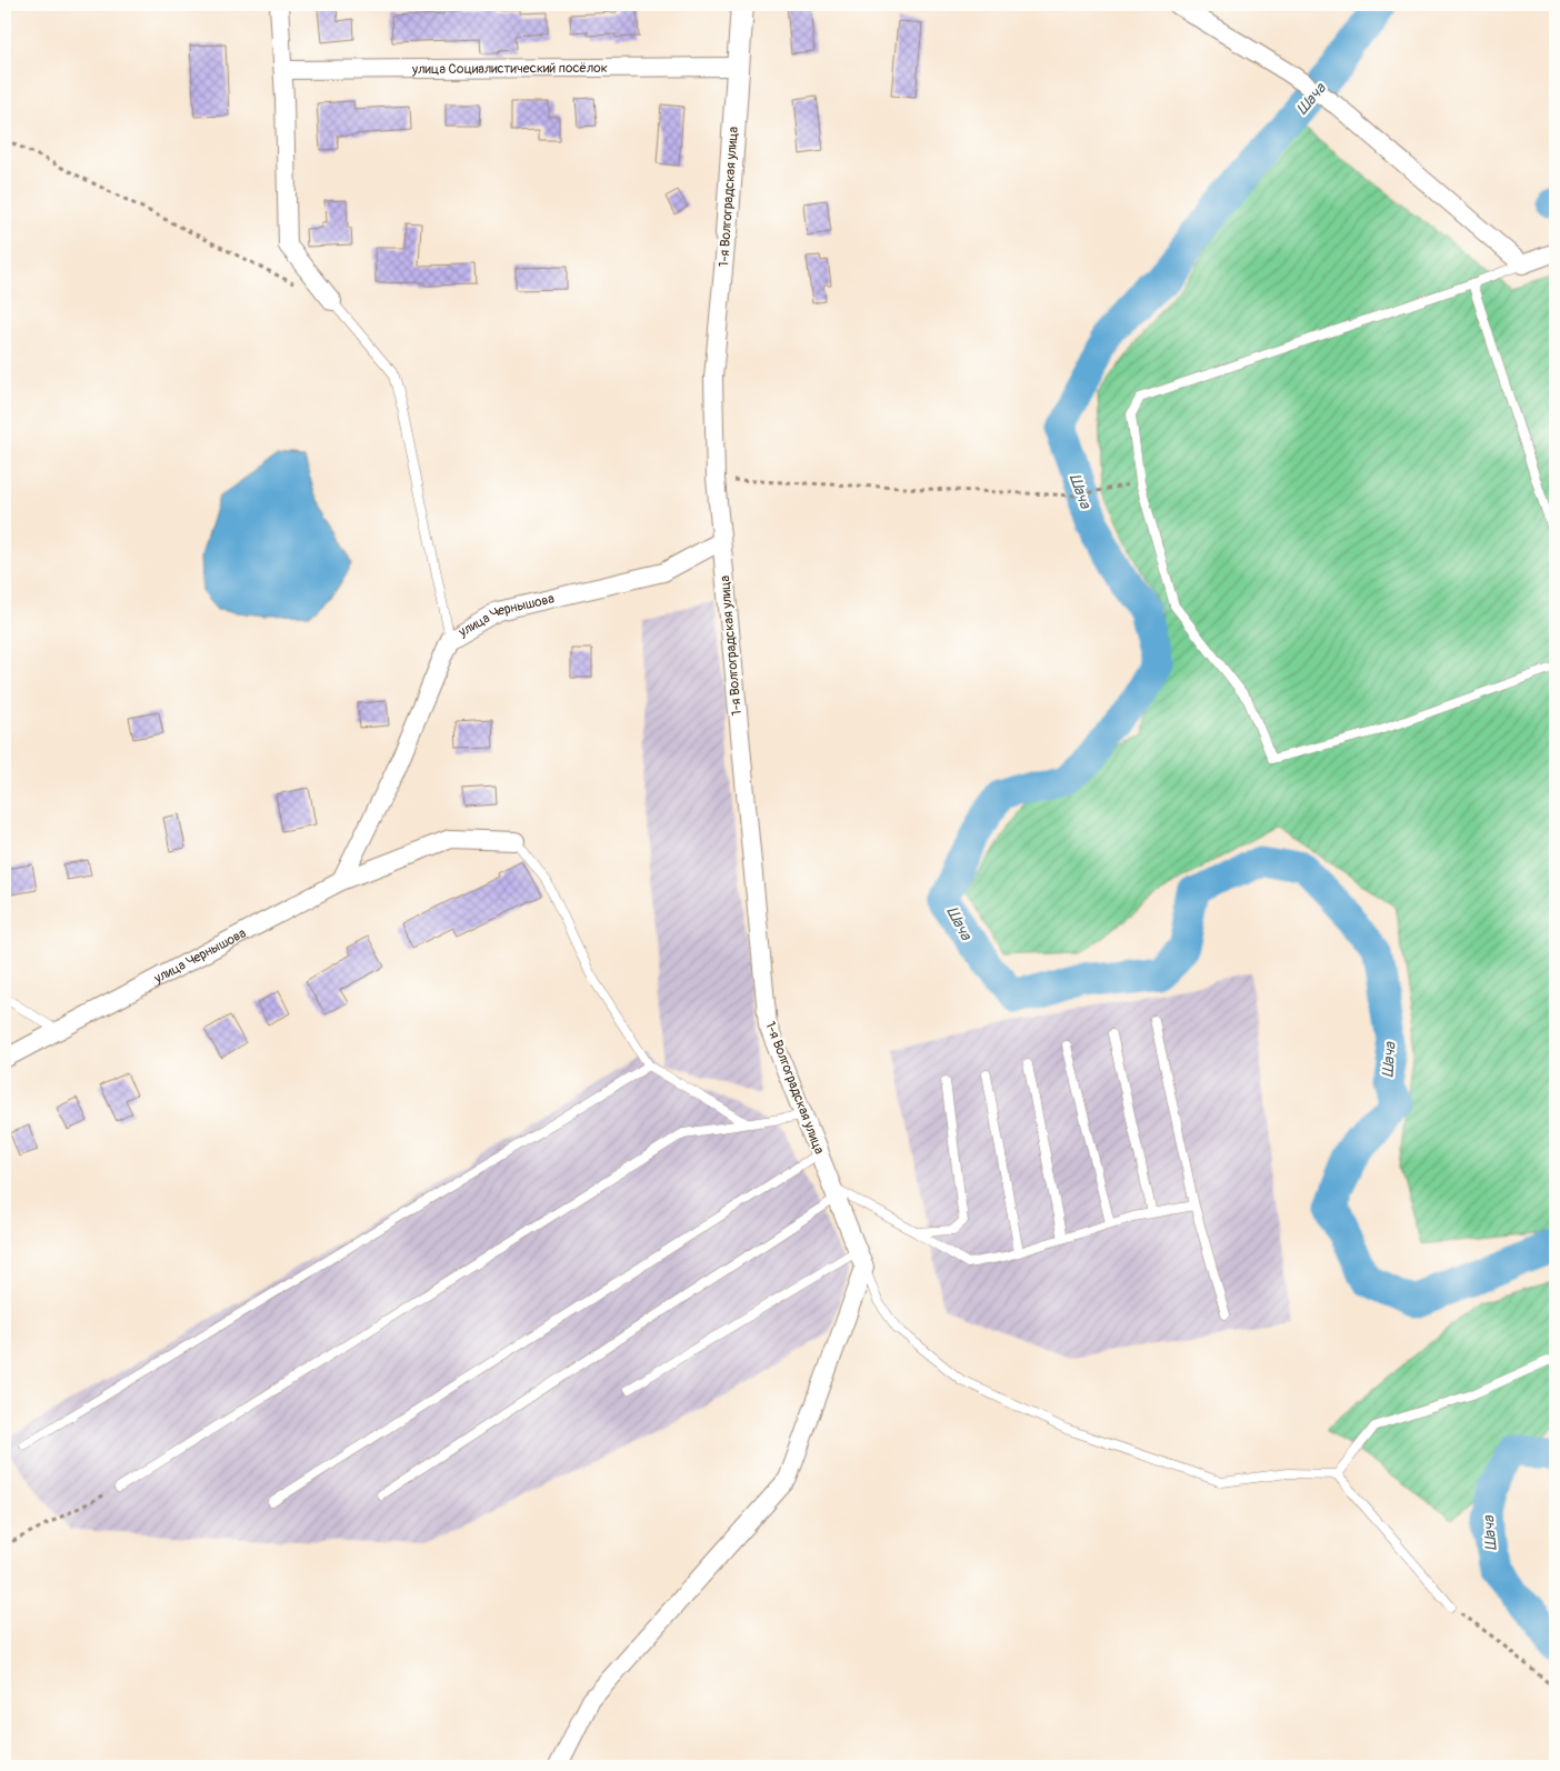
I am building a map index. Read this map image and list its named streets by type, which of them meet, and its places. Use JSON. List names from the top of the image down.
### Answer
{
  "streets": {
    "street": ["улица Социалистический посёлок", "1-я Волгоградская улица", "улица Чернышова"]
  },
  "crossings": [
    ["улица Социалистический посёлок", "1-я Волгоградская улица"],
    ["1-я Волгоградская улица", "улица Чернышова"]
  ],
  "water": ["Шача"]
}
